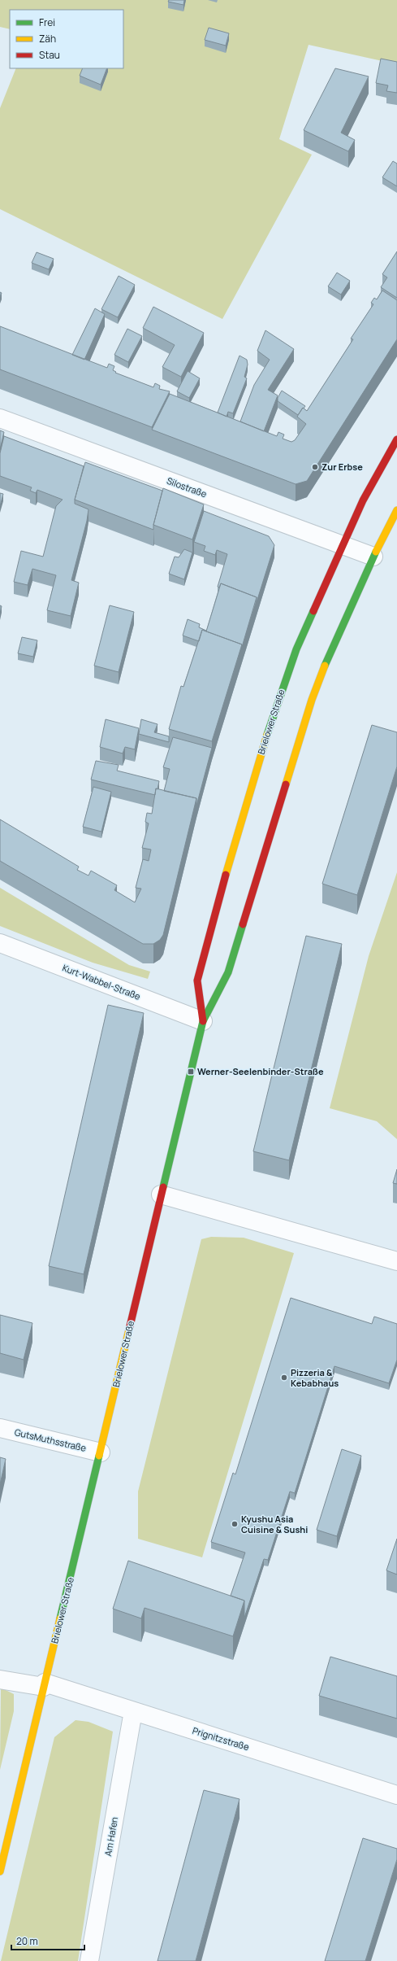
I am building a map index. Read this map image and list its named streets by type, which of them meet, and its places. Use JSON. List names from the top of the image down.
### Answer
{
  "streets": {
    "main road": ["Brielower Straße"],
    "street": [
      "Silostraße",
      "Kurt-Wabbel-Straße",
      "GutsMuthsstraße",
      "Prignitzstraße",
      "Am Hafen"
    ]
  },
  "crossings": [
    ["Silostraße", "Brielower Straße"],
    ["Brielower Straße", "Kurt-Wabbel-Straße"],
    ["Brielower Straße", "GutsMuthsstraße"],
    ["Brielower Straße", "Prignitzstraße"],
    ["Prignitzstraße", "Am Hafen"]
  ],
  "places": {
    "other": ["Zur Erbse", "Pizzeria & Kebabhaus", "Kyushu Asia Cuisine & Sushi"],
    "transit": ["Werner-Seelenbinder-Straße"]
  },
  "legend": ["Frei", "Zäh", "Stau"],
  "scale_bar": "20 m"
}
